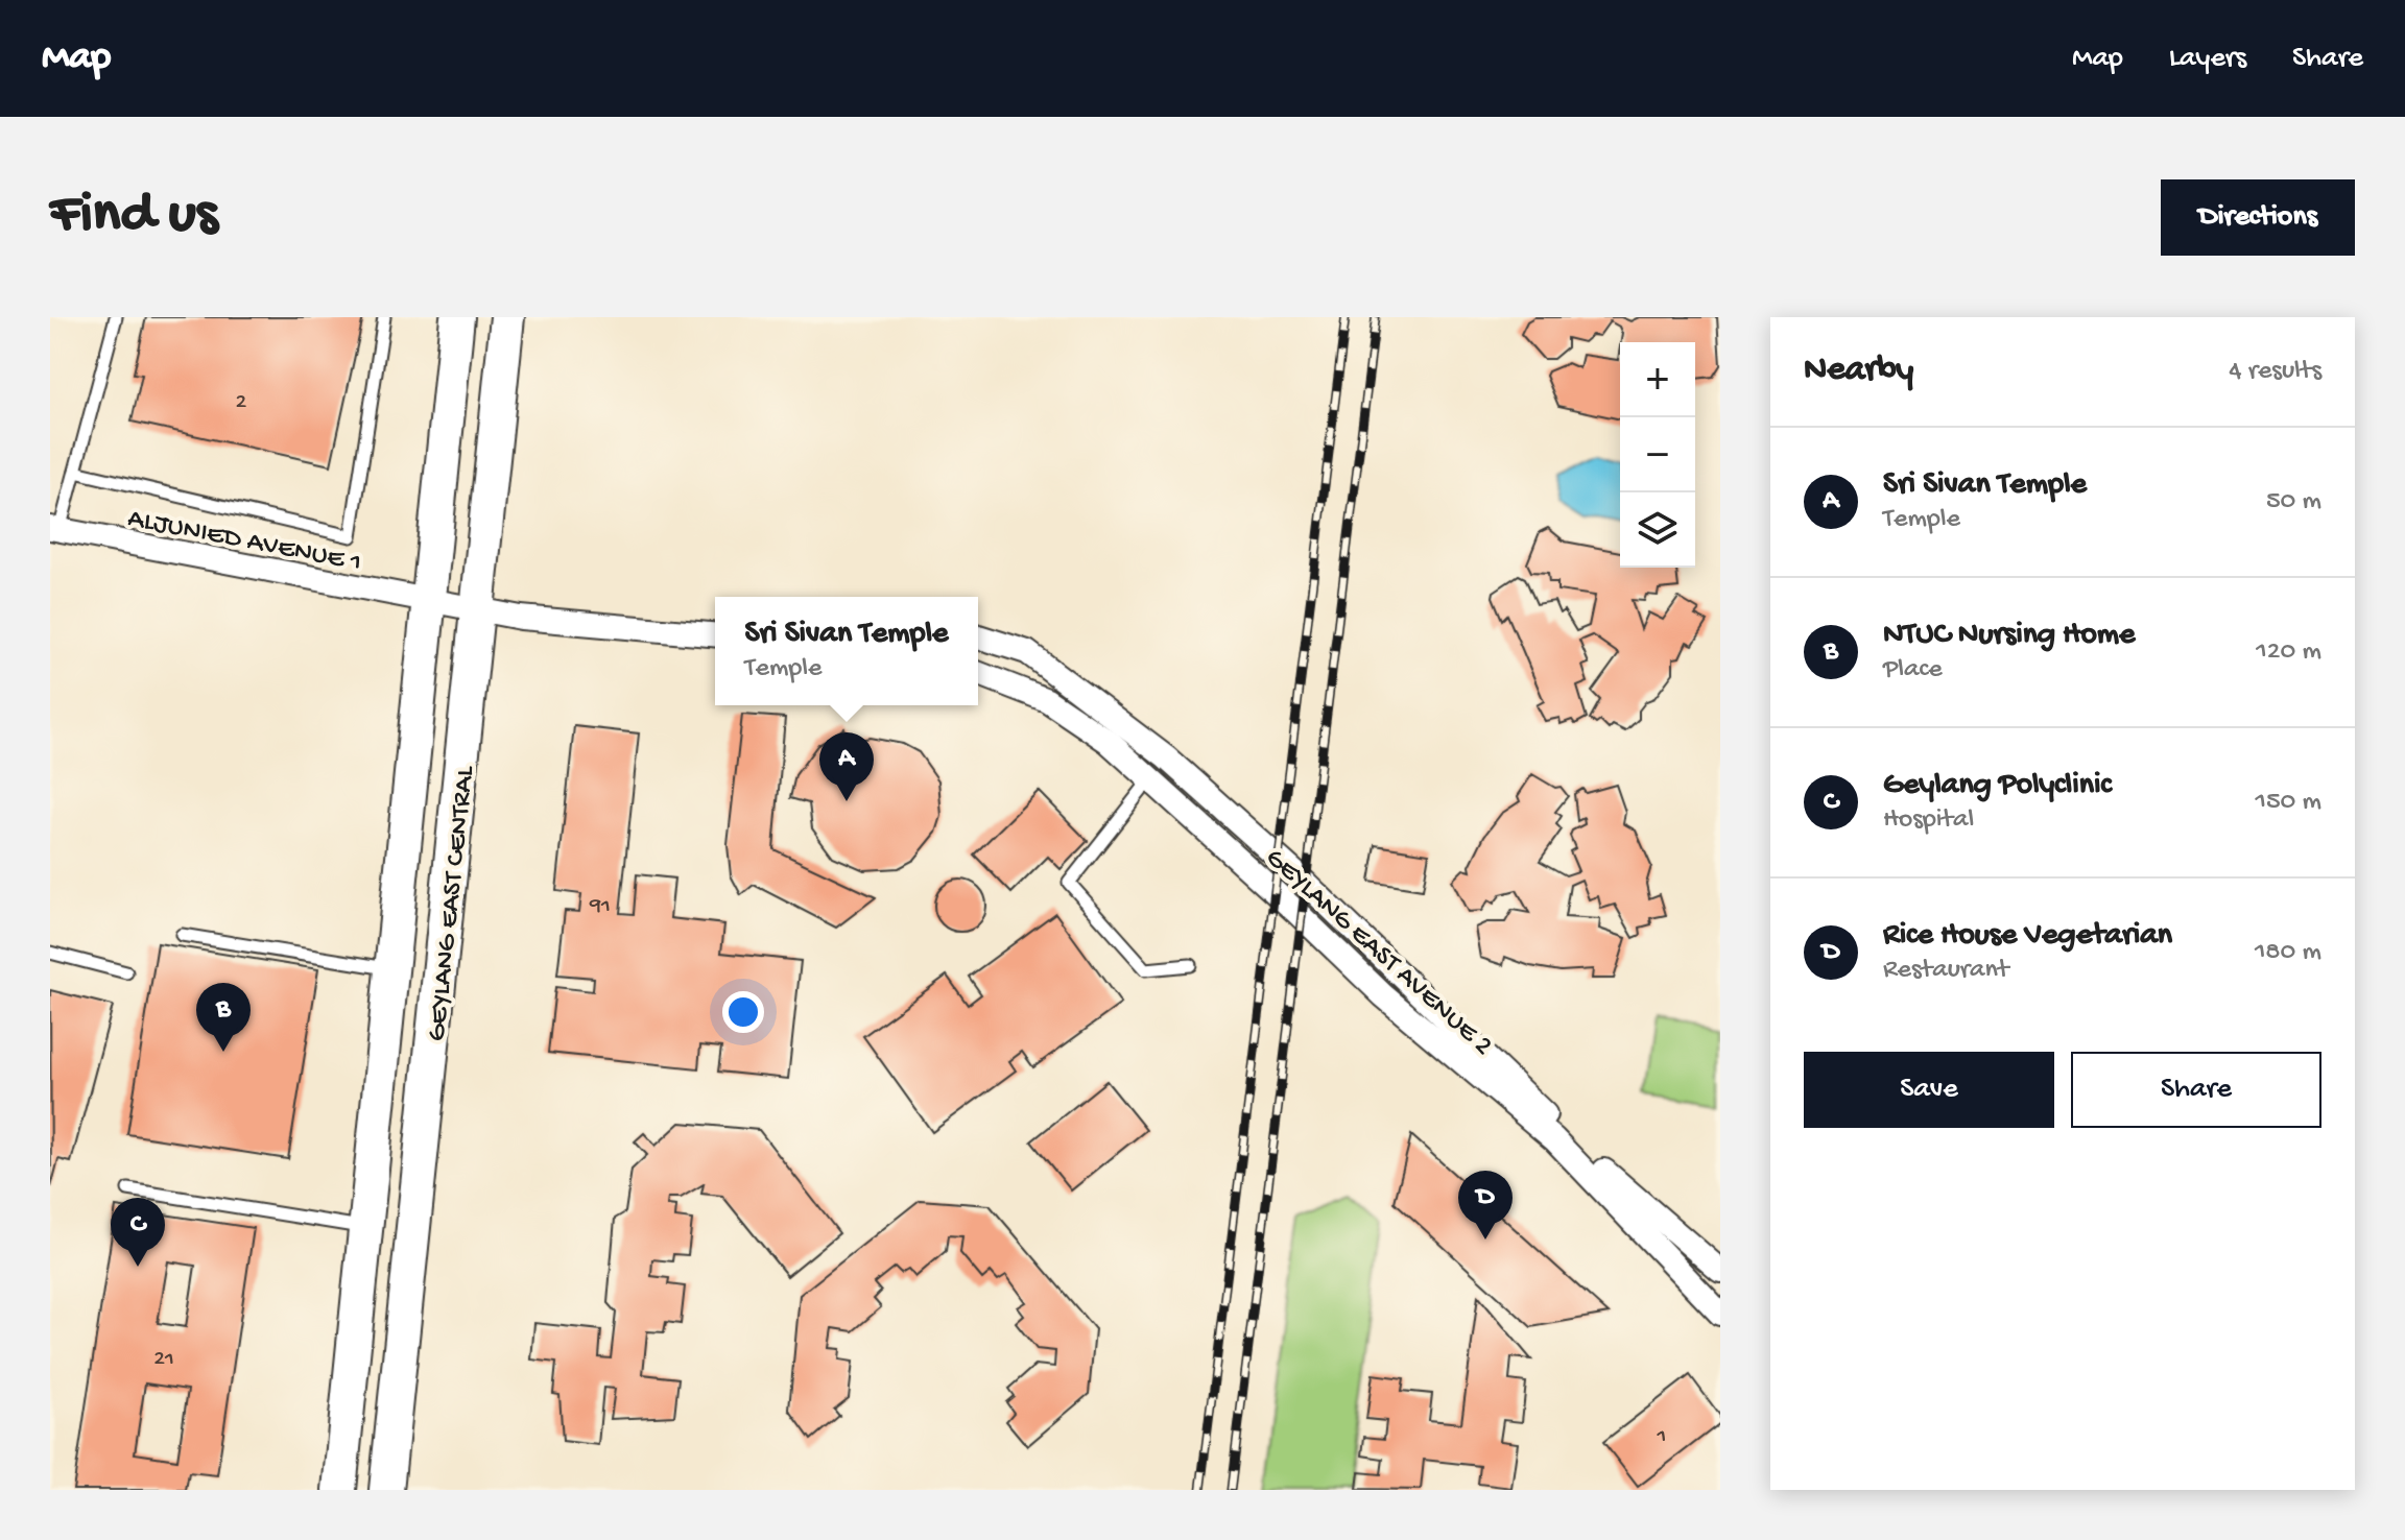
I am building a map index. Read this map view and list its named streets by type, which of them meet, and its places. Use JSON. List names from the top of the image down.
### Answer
{
  "streets": {
    "main road": ["GEYLANG EAST CENTRAL"],
    "street": ["ALJUNIED AVENUE 1", "GEYLANG EAST AVENUE 2"]
  },
  "crossings": [
    ["ALJUNIED AVENUE 1", "GEYLANG EAST CENTRAL"]
  ],
  "house_numbers": [
    "2",
    "91",
    "21",
    "1"
  ],
  "page": {
    "header": "Map",
    "nav": ["Map", "Layers", "Share"],
    "buttons": [
      "Directions",
      ["Save", "Share"]
    ],
    "title": "Find us",
    "heading": ["Nearby", "4 results"],
    "map_buttons": ["+", "−"],
    "list": [
      {
        "mark": "A",
        "name": "Sri Sivan Temple",
        "note": "Temple",
        "value": "50 m"
      },
      {
        "mark": "B",
        "name": "NTUC Nursing Home",
        "note": "Place",
        "value": "120 m"
      },
      {
        "mark": "C",
        "name": "Geylang Polyclinic",
        "note": "Hospital",
        "value": "150 m"
      },
      {
        "mark": "D",
        "name": "Rice House Vegetarian",
        "note": "Restaurant",
        "value": "180 m"
      }
    ],
    "popup": ["Sri Sivan Temple", "Temple"],
    "pins": [
      "A",
      "B",
      "D",
      "C"
    ]
  }
}
